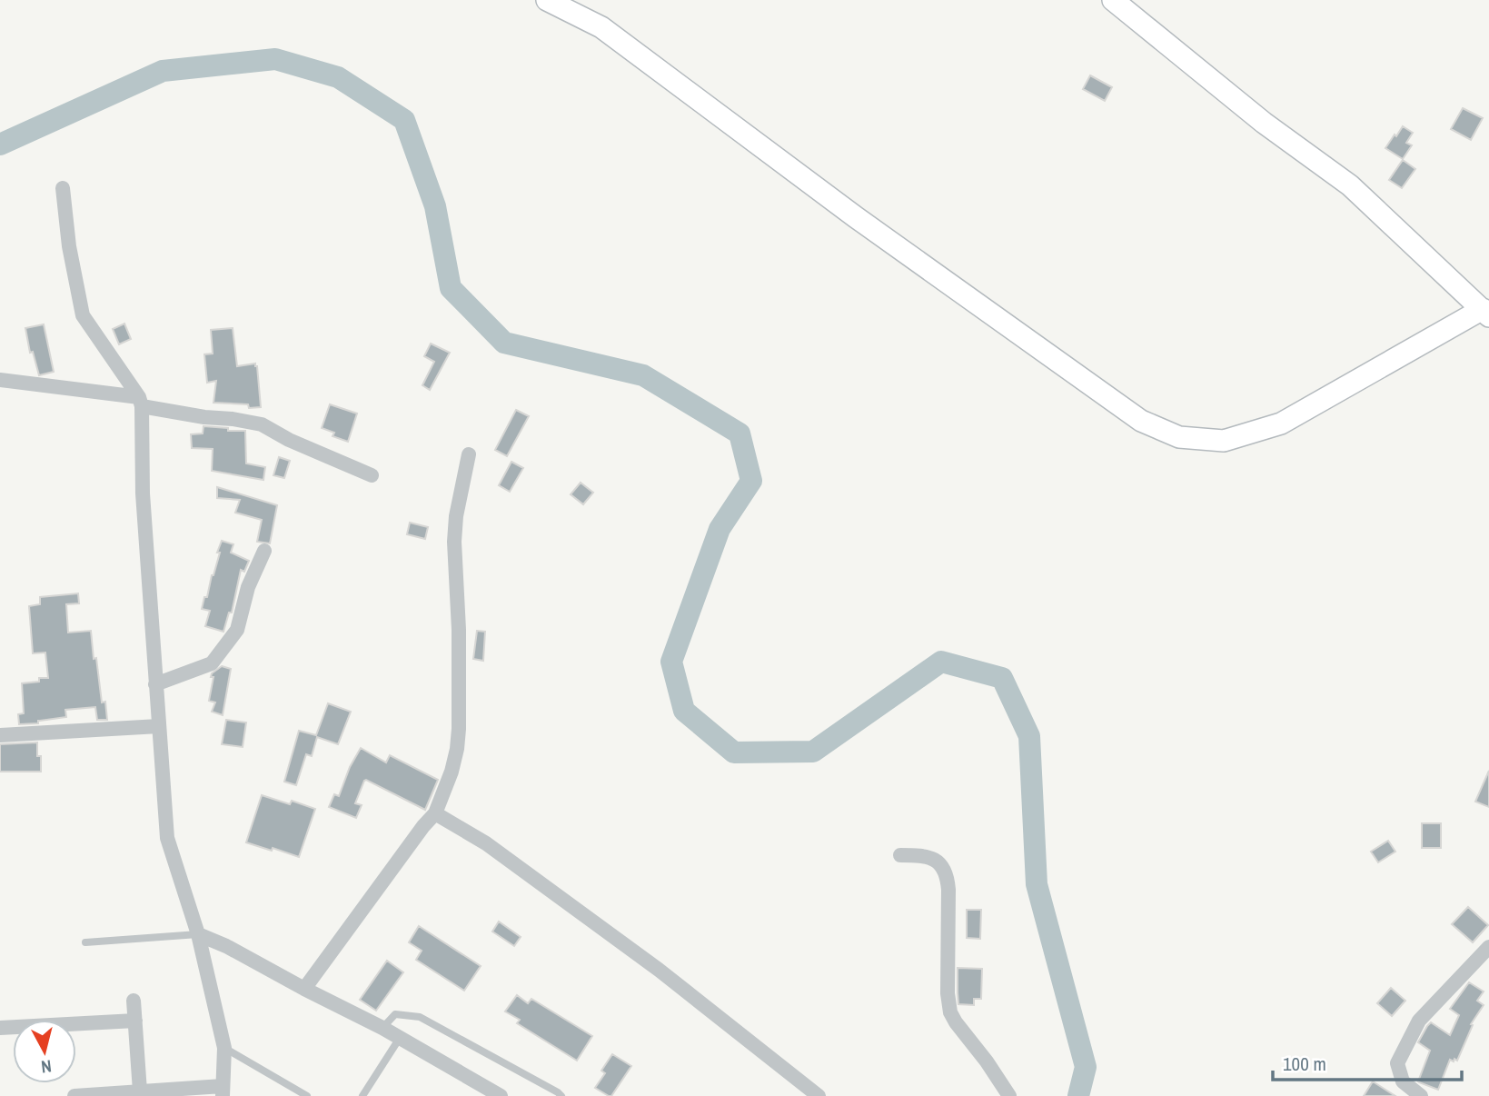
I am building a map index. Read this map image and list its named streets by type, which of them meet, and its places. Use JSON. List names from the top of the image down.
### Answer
{
  "scale_bar": "100 m",
  "north": "bottom"
}
